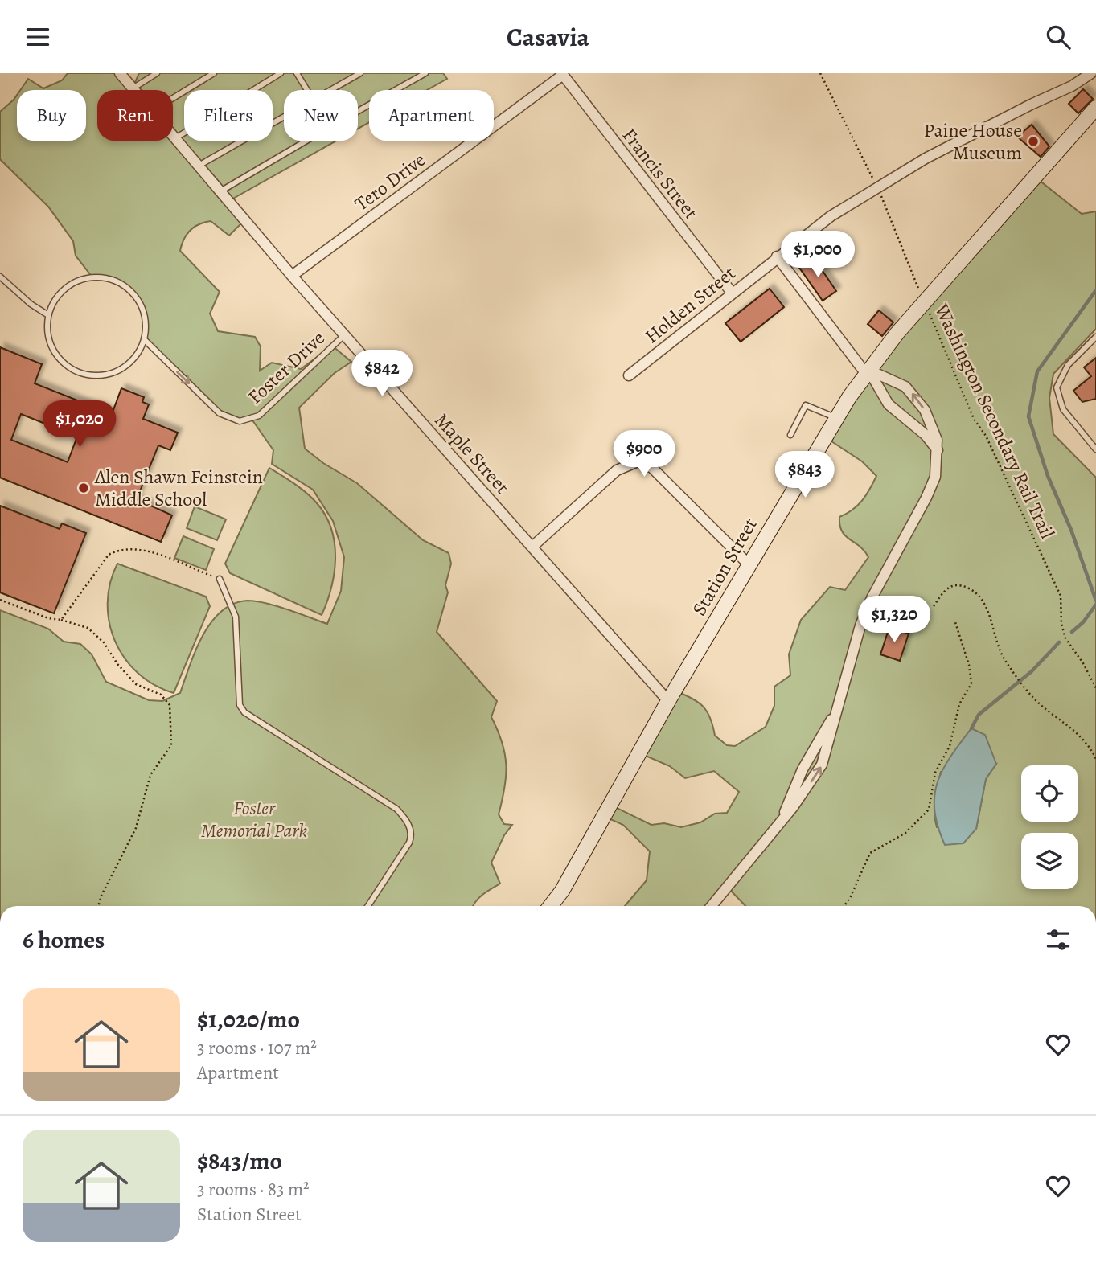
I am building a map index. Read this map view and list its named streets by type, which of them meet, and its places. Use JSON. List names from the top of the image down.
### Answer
{
  "streets": {
    "street": [
      "Francis Street",
      "Tero Drive",
      "Holden Street",
      "Maple Street",
      "Station Street"
    ],
    "lane": ["Foster Drive"],
    "path": ["Washington Secondary Rail Trail"]
  },
  "crossings": [
    ["Francis Street", "Tero Drive"],
    ["Francis Street", "Holden Street"],
    ["Tero Drive", "Maple Street"],
    ["Holden Street", "Washington Secondary Rail Trail"],
    ["Foster Drive", "Maple Street"],
    ["Washington Secondary Rail Trail", "Station Street"],
    ["Maple Street", "Station Street"]
  ],
  "parks": ["Foster Memorial Park"],
  "places": ["Paine House Museum", "Alen Shawn Feinstein Middle School"],
  "page": {
    "header": "Casavia",
    "chip": [
      "Buy",
      "Rent",
      "Filters",
      "New",
      "Apartment"
    ],
    "price": [
      "$1,000",
      "$842",
      "$1,020",
      "$900",
      "$843",
      "$1,320"
    ],
    "heading": "6 homes",
    "list": [
      {
        "name": "$1,020/mo",
        "note": "3 rooms · 107 m² · Apartment"
      },
      {
        "name": "$843/mo",
        "note": "3 rooms · 83 m² · Station Street"
      }
    ]
  }
}
